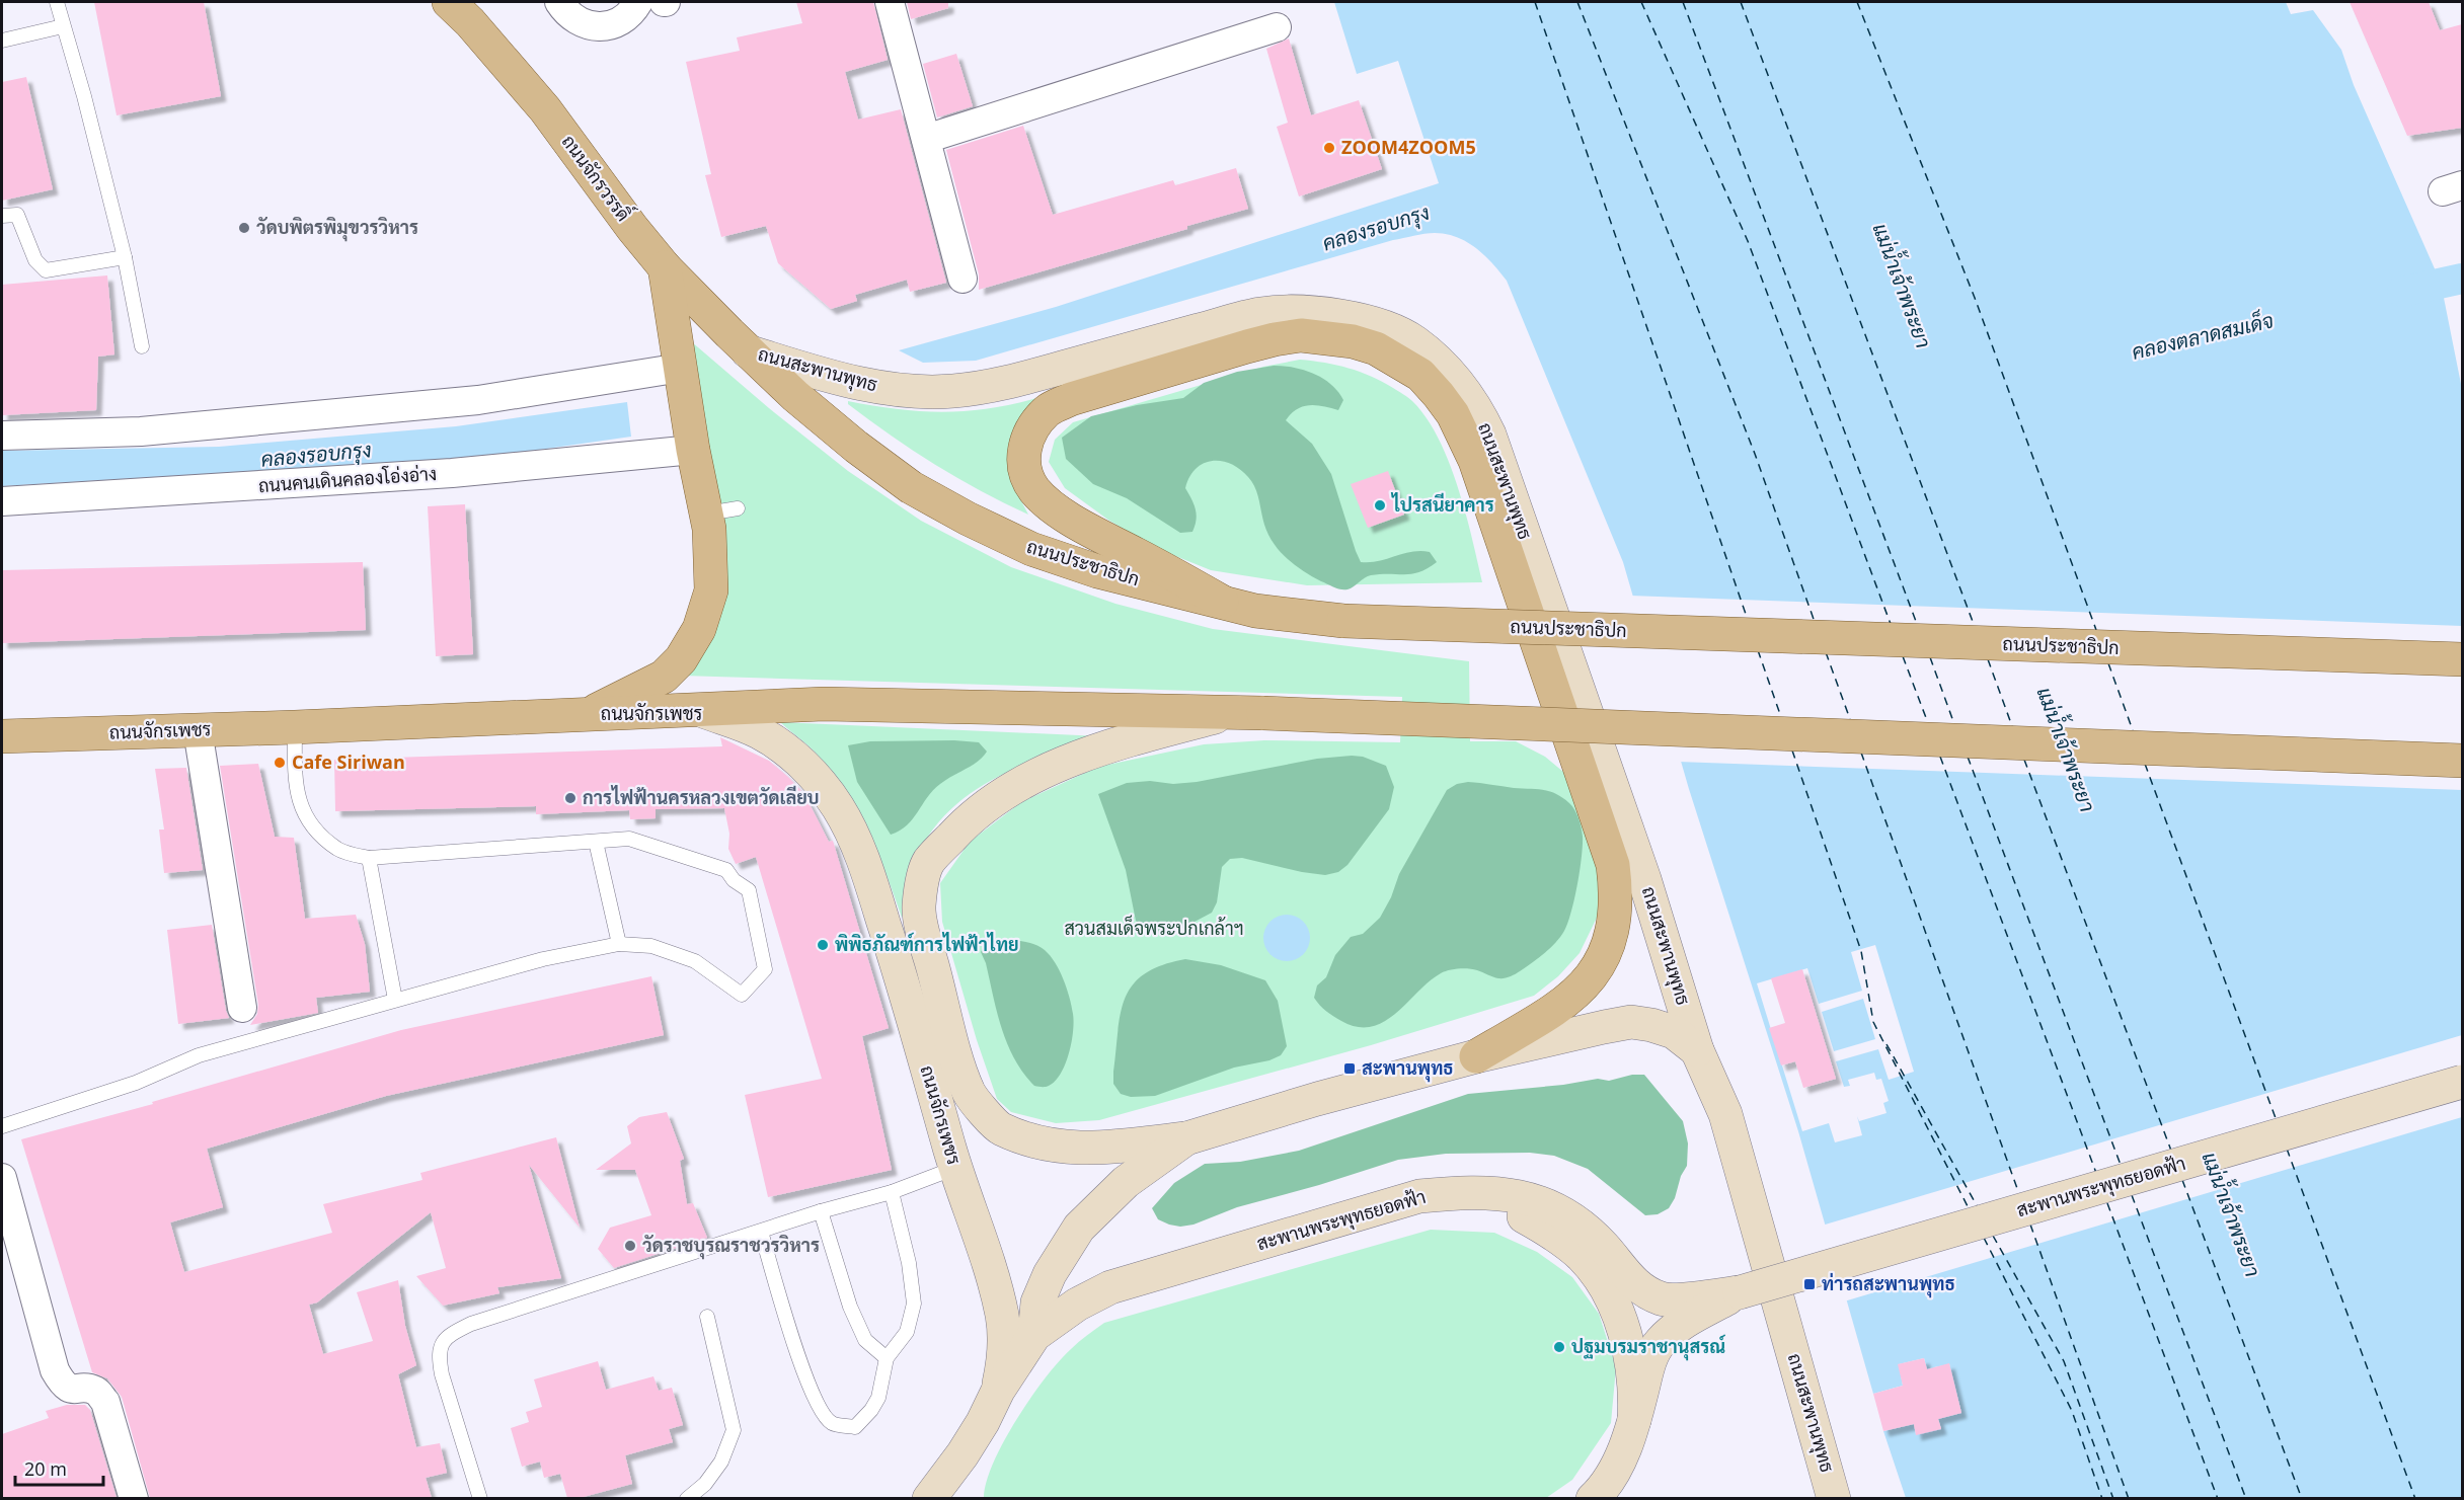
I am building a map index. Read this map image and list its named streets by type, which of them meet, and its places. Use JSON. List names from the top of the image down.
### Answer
{
  "streets": {
    "main road": ["ถนนจักรวรรดิ์", "ถนนประชาธิปก", "ถนนจักรเพชร"],
    "street": ["ถนนสะพานพุทธ", "ถนนคนเดินคลองโอ่งอ่าง", "สะพานพระพุทธยอดฟ้า"]
  },
  "crossings": [
    ["ถนนจักรวรรดิ์", "ถนนสะพานพุทธ"],
    ["ถนนจักรวรรดิ์", "ถนนประชาธิปก"],
    ["ถนนสะพานพุทธ", "ถนนประชาธิปก"],
    ["ถนนสะพานพุทธ", "ถนนจักรเพชร"],
    ["ถนนสะพานพุทธ", "สะพานพระพุทธยอดฟ้า"],
    ["ถนนจักรเพชร", "สะพานพระพุทธยอดฟ้า"]
  ],
  "water": ["คลองรอบกรุง", "แม่น้ำเจ้าพระยา", "คลองตลาดสมเด็จ"],
  "parks": ["สวนสมเด็จพระปกเกล้าฯ"],
  "places": {
    "other": [
      "ZOOM4ZOOM5",
      "วัดบพิตรพิมุขวรวิหาร",
      "ไปรสนียาคาร",
      "Cafe Siriwan",
      "การไฟฟ้านครหลวงเขตวัดเลียบ",
      "พิพิธภัณฑ์การไฟฟ้าไทย",
      "วัดราชบุรณราชวรวิหาร",
      "ปฐมบรมราชานุสรณ์"
    ],
    "transit": ["สะพานพุทธ", "ท่ารถสะพานพุทธ"]
  },
  "scale_bar": "20 m"
}
